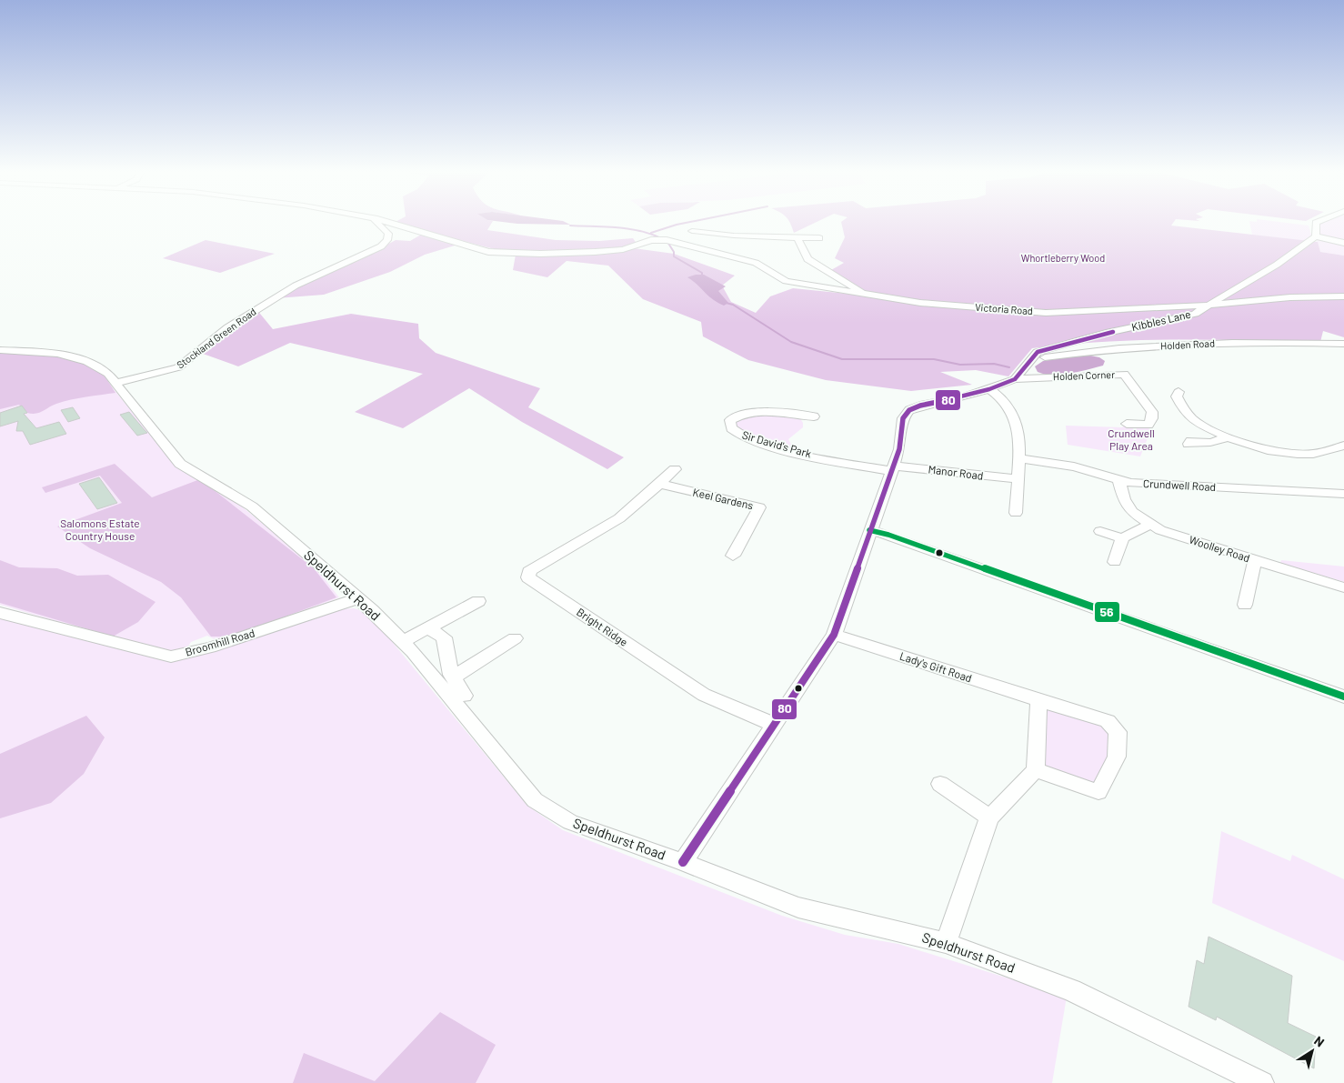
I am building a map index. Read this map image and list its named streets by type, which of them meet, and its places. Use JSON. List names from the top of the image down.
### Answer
{
  "streets": {
    "street": [
      "Victoria Road",
      "Kibbles Lane",
      "Stockland Green Road",
      "Holden Road",
      "Holden Corner",
      "Sir David's Park",
      "Manor Road",
      "Crundwell Road",
      "Keel Gardens",
      "Woolley Road",
      "Speldhurst Road",
      "Bright Ridge",
      "Broomhill Road",
      "Lady's Gift Road"
    ]
  },
  "crossings": [
    ["Victoria Road", "Kibbles Lane"],
    ["Kibbles Lane", "Holden Road"],
    ["Kibbles Lane", "Holden Corner"],
    ["Kibbles Lane", "Sir David's Park"],
    ["Kibbles Lane", "Manor Road"],
    ["Kibbles Lane", "Speldhurst Road"],
    ["Kibbles Lane", "Bright Ridge"],
    ["Kibbles Lane", "Lady's Gift Road"],
    ["Stockland Green Road", "Speldhurst Road"],
    ["Sir David's Park", "Manor Road"],
    ["Crundwell Road", "Woolley Road"],
    ["Keel Gardens", "Bright Ridge"],
    ["Speldhurst Road", "Broomhill Road"]
  ],
  "parks": ["Whortleberry Wood", "Crundwell Play Area", "Salomons Estate Country House"],
  "lines": ["transit line 80", "transit line 56"],
  "north": "top right"
}
